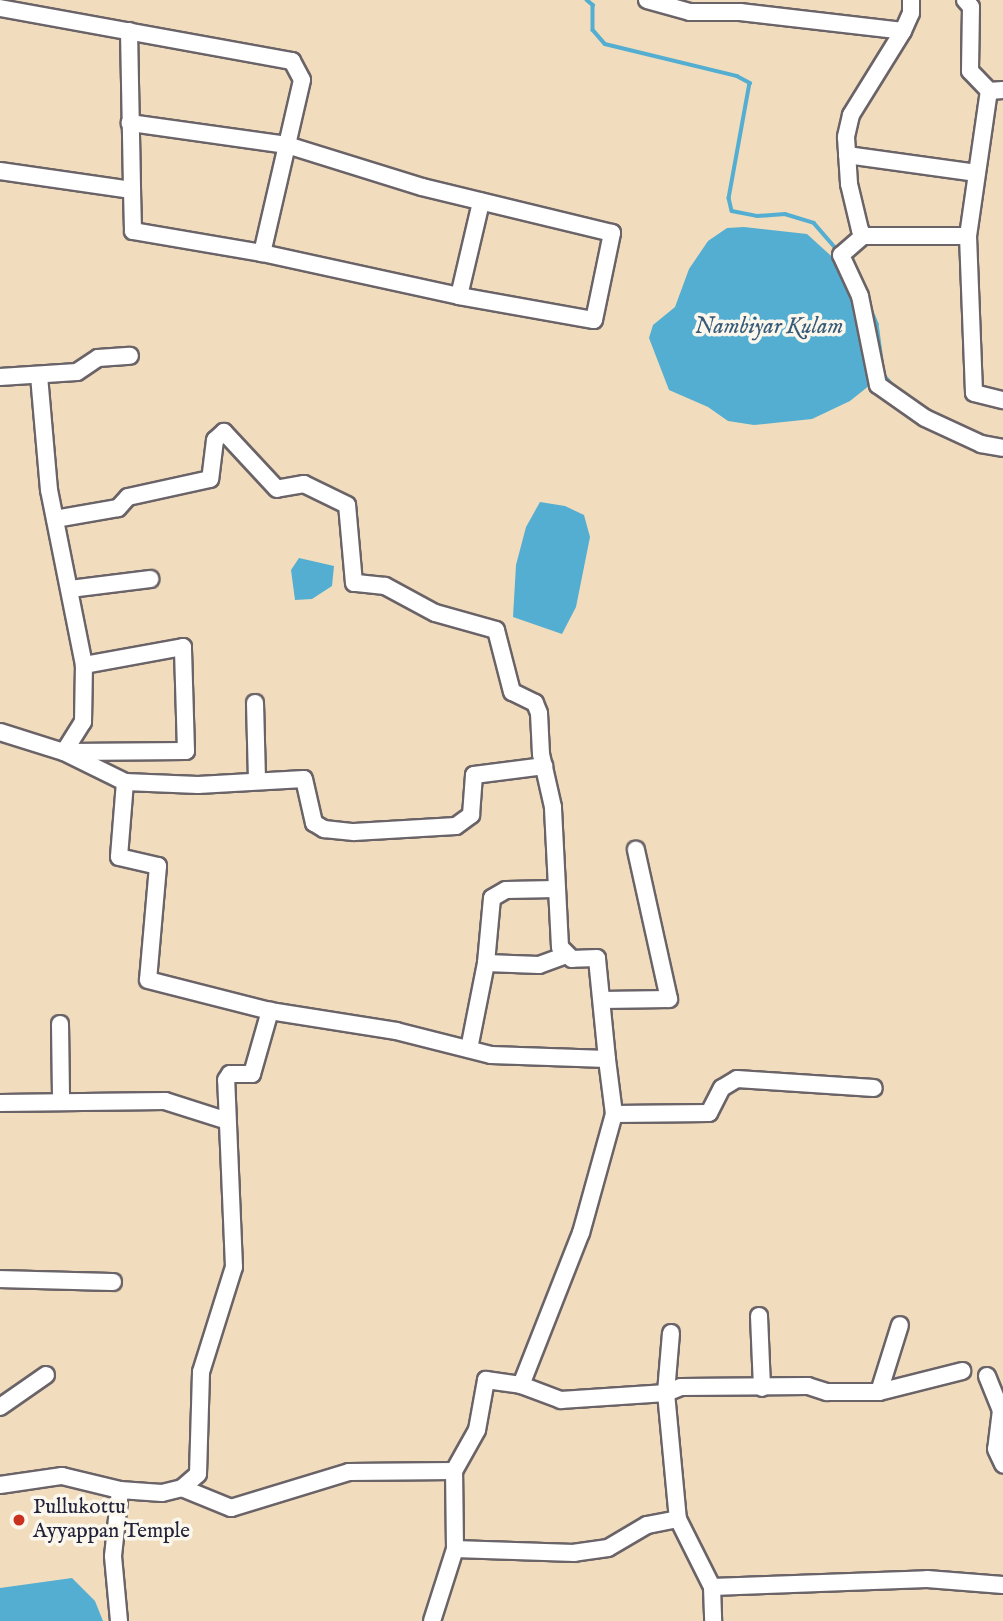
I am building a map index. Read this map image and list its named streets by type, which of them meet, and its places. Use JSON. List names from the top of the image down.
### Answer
{
  "water": ["Nambiyar Kulam"],
  "places": ["Pullukottu Ayyappan Temple"]
}
